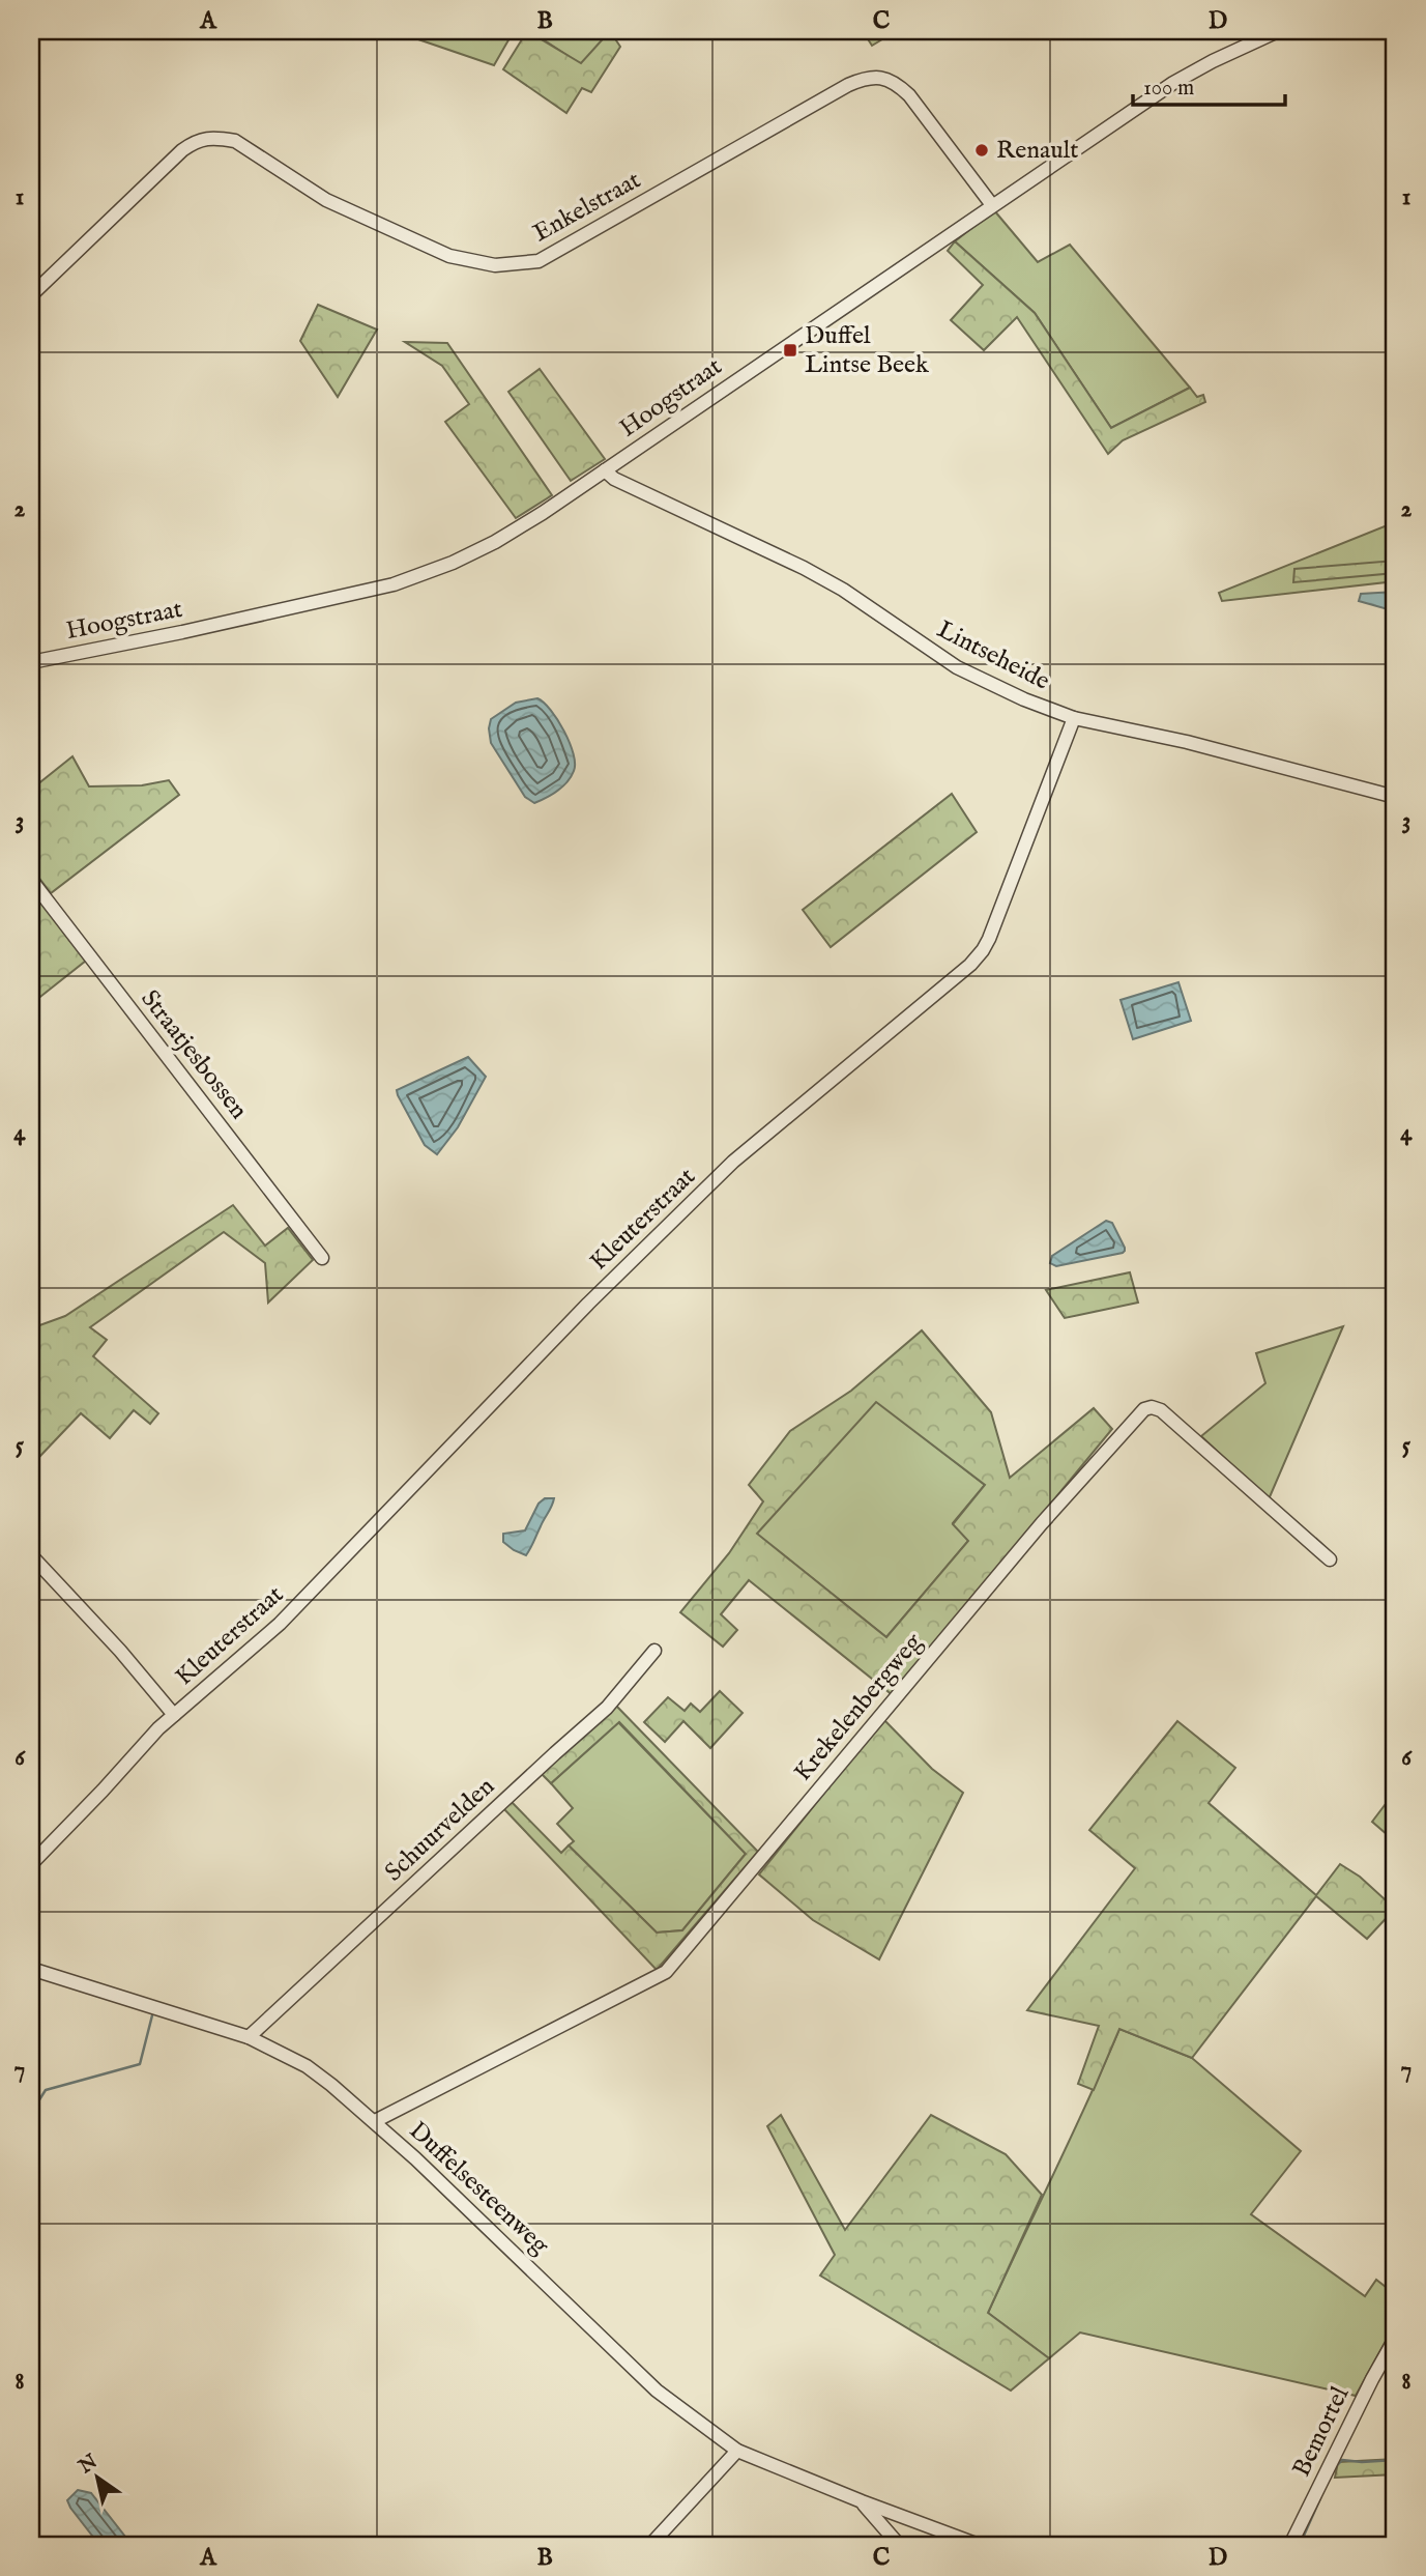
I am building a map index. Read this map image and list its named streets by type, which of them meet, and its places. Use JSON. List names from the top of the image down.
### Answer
{
  "streets": {
    "street": [
      "Enkelstraat",
      "Hoogstraat",
      "Lintseheide",
      "Straatjesbossen",
      "Kleuterstraat",
      "Krekelenbergweg",
      "Schuurvelden",
      "Duffelsesteenweg",
      "Bemortel"
    ]
  },
  "crossings": [
    ["Enkelstraat", "Hoogstraat"],
    ["Hoogstraat", "Lintseheide"],
    ["Lintseheide", "Kleuterstraat"],
    ["Krekelenbergweg", "Duffelsesteenweg"],
    ["Schuurvelden", "Duffelsesteenweg"]
  ],
  "places": {
    "other": ["Renault"],
    "transit": ["Duffel Lintse Beek"]
  },
  "scale_bar": "100 m",
  "north": "top left",
  "grid": {
    "columns": [
      "A",
      "B",
      "C",
      "D"
    ],
    "rows": [
      "1",
      "2",
      "3",
      "4",
      "5",
      "6",
      "7",
      "8"
    ]
  }
}
